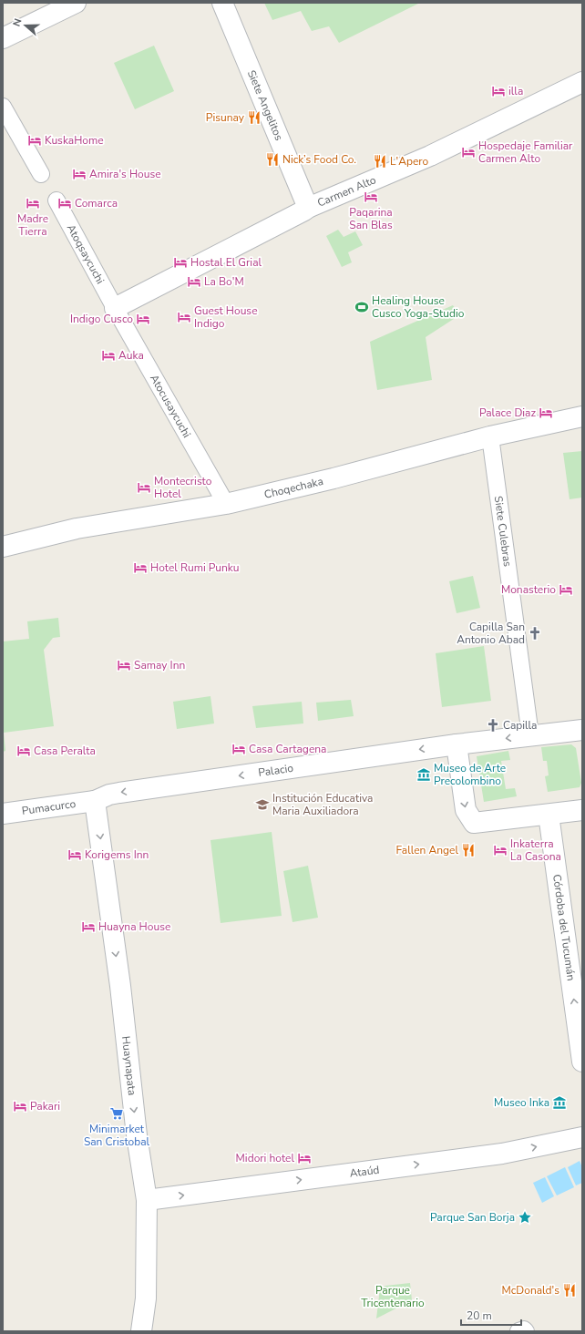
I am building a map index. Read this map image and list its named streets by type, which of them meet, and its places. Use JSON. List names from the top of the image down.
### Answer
{
  "streets": {
    "street": [
      "Siete Angelitos",
      "Carmen Alto",
      "Atoqsaycuchi",
      "Atocusaycuchi",
      "Choqechaka",
      "Siete Culebras",
      "Palacio",
      "Pumacurco",
      "Córdoba del Tucumán",
      "Huaynapata",
      "Ataúd"
    ]
  },
  "crossings": [
    ["Siete Angelitos", "Carmen Alto"],
    ["Carmen Alto", "Atoqsaycuchi"],
    ["Carmen Alto", "Atocusaycuchi"],
    ["Atoqsaycuchi", "Atocusaycuchi"],
    ["Atocusaycuchi", "Choqechaka"],
    ["Choqechaka", "Siete Culebras"],
    ["Siete Culebras", "Palacio"],
    ["Palacio", "Pumacurco"],
    ["Palacio", "Huaynapata"],
    ["Pumacurco", "Huaynapata"],
    ["Huaynapata", "Ataúd"]
  ],
  "one_way": [
    "Palacio",
    "Córdoba del Tucumán",
    "Huaynapata",
    "Ataúd"
  ],
  "parks": ["Parque Tricentenario"],
  "places": {
    "hotel": [
      "illa",
      "KuskaHome",
      "Hospedaje Familiar Carmen Alto",
      "Amira's House",
      "Paqarina San Blas",
      "Madre Tierra",
      "Comarca",
      "Hostal El Grial",
      "La Bo'M",
      "Guest House Indigo",
      "Indigo Cusco",
      "Auka",
      "Palace Diaz",
      "Montecristo Hotel",
      "Hotel Rumi Punku",
      "Monasterio",
      "Samay Inn",
      "Casa Cartagena",
      "Casa Peralta",
      "Inkaterra La Casona",
      "Korigems Inn",
      "Huayna House",
      "Pakari",
      "Midori hotel"
    ],
    "restaurant": [
      "Pisunay",
      "Nick’s Food Co.",
      "L'Apero",
      "Fallen Angel",
      "McDonald's"
    ],
    "sports": ["Healing House Cusco Yoga-Studio"],
    "church": ["Capilla San Antonio Abad", "Capilla"],
    "museum": ["Museo de Arte Precolombino", "Museo Inka"],
    "school or university": ["Institución Educativa Maria Auxiliadora"],
    "supermarket": ["Minimarket San Cristobal"],
    "place": ["Parque San Borja"]
  },
  "scale_bar": "20 m",
  "north": "left"
}
